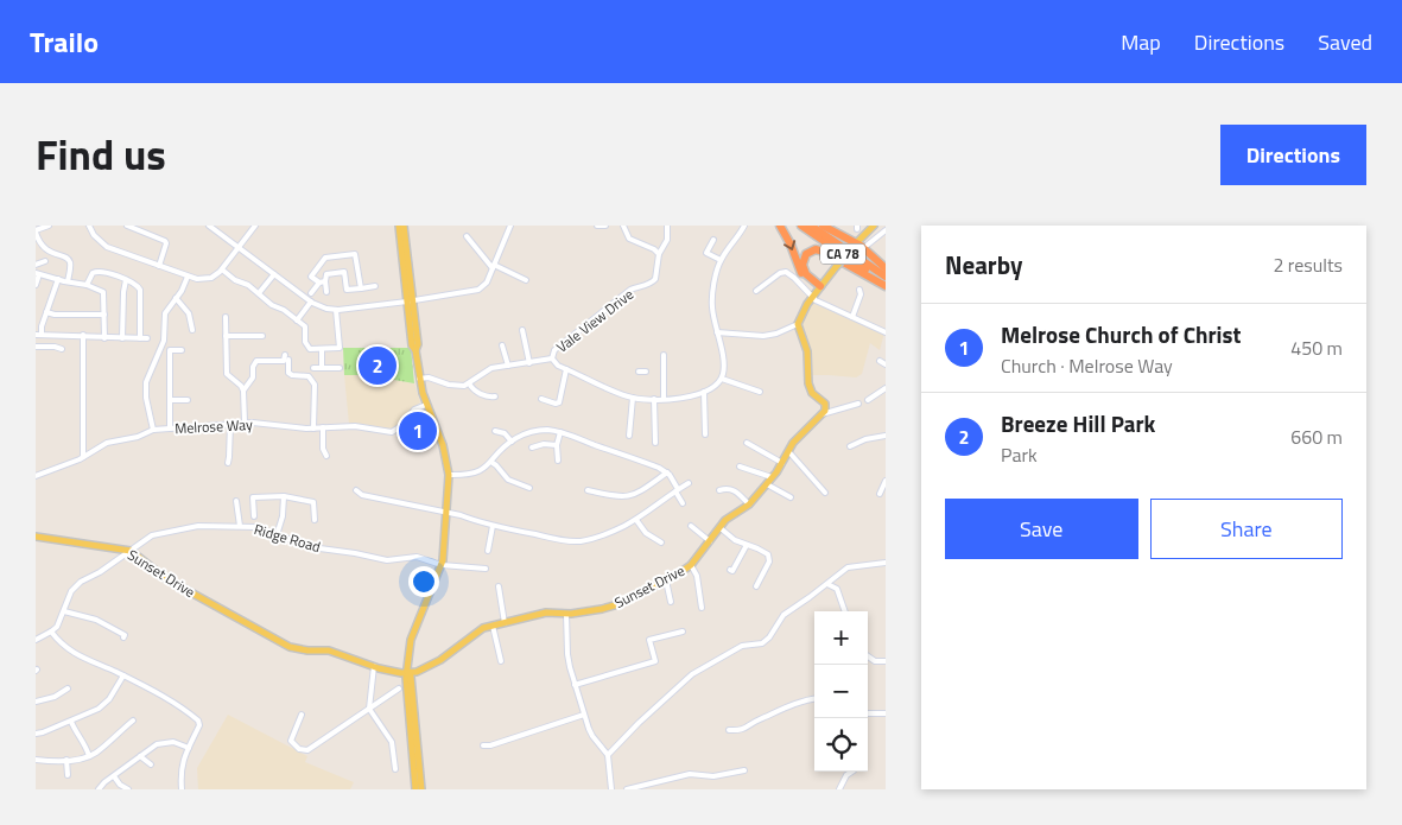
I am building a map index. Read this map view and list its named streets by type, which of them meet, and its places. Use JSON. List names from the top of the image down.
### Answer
{
  "streets": {
    "highway": ["CA 78"],
    "main road": ["Sunset Drive"],
    "street": ["Vale View Drive", "Melrose Way", "Ridge Road"]
  },
  "crossings": [
    ["Ridge Road", "Sunset Drive"]
  ],
  "page": {
    "header": "Trailo",
    "nav": ["Map", "Directions", "Saved"],
    "title": "Find us",
    "buttons": [
      "Directions",
      ["Save", "Share"]
    ],
    "heading": ["Nearby", "2 results"],
    "list": [
      {
        "mark": "1",
        "name": "Melrose Church of Christ",
        "note": "Church · Melrose Way",
        "value": "450 m"
      },
      {
        "mark": "2",
        "name": "Breeze Hill Park",
        "note": "Park",
        "value": "660 m"
      }
    ],
    "pins": ["2", "1"],
    "map_buttons": ["+", "−"]
  }
}
